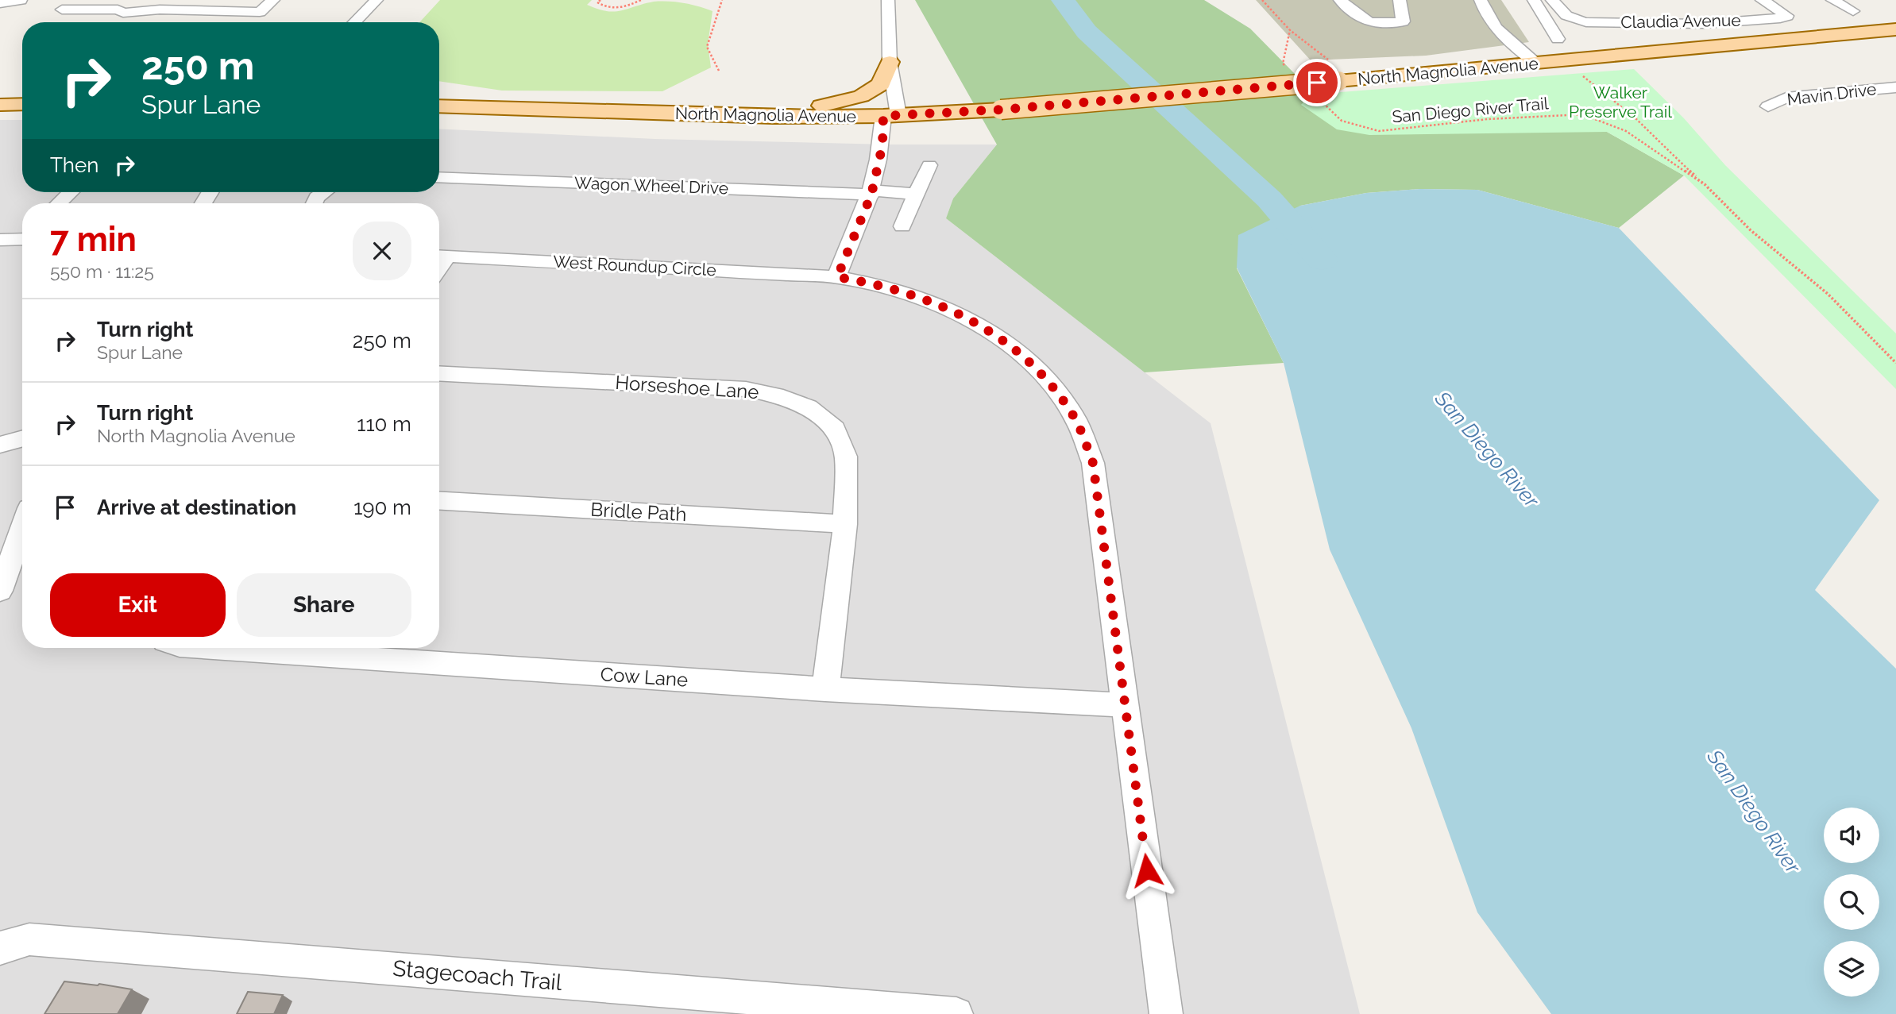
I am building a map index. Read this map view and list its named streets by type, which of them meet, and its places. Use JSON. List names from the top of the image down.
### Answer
{
  "streets": {
    "main road": ["North Magnolia Avenue"],
    "street": [
      "Claudia Avenue",
      "Mavin Drive",
      "Wagon Wheel Drive",
      "West Roundup Circle",
      "Horseshoe Lane",
      "Bridle Path",
      "Cow Lane",
      "Stagecoach Trail"
    ],
    "path": ["San Diego River Trail"]
  },
  "crossings": [
    ["West Roundup Circle", "Cow Lane"],
    ["Horseshoe Lane", "Bridle Path"],
    ["Horseshoe Lane", "Cow Lane"]
  ],
  "water": ["San Diego River"],
  "parks": ["Walker Preserve Trail"],
  "page": {
    "turn": ["250 m", "Spur Lane"],
    "then": "Then",
    "heading": ["7 min", "550 m · 11:25"],
    "list": [
      {
        "name": "Turn right",
        "note": "Spur Lane",
        "value": "250 m"
      },
      {
        "name": "Turn right",
        "note": "North Magnolia Avenue",
        "value": "110 m"
      },
      {
        "name": "Arrive at destination",
        "value": "190 m"
      }
    ],
    "buttons": ["Exit", "Share"]
  }
}
